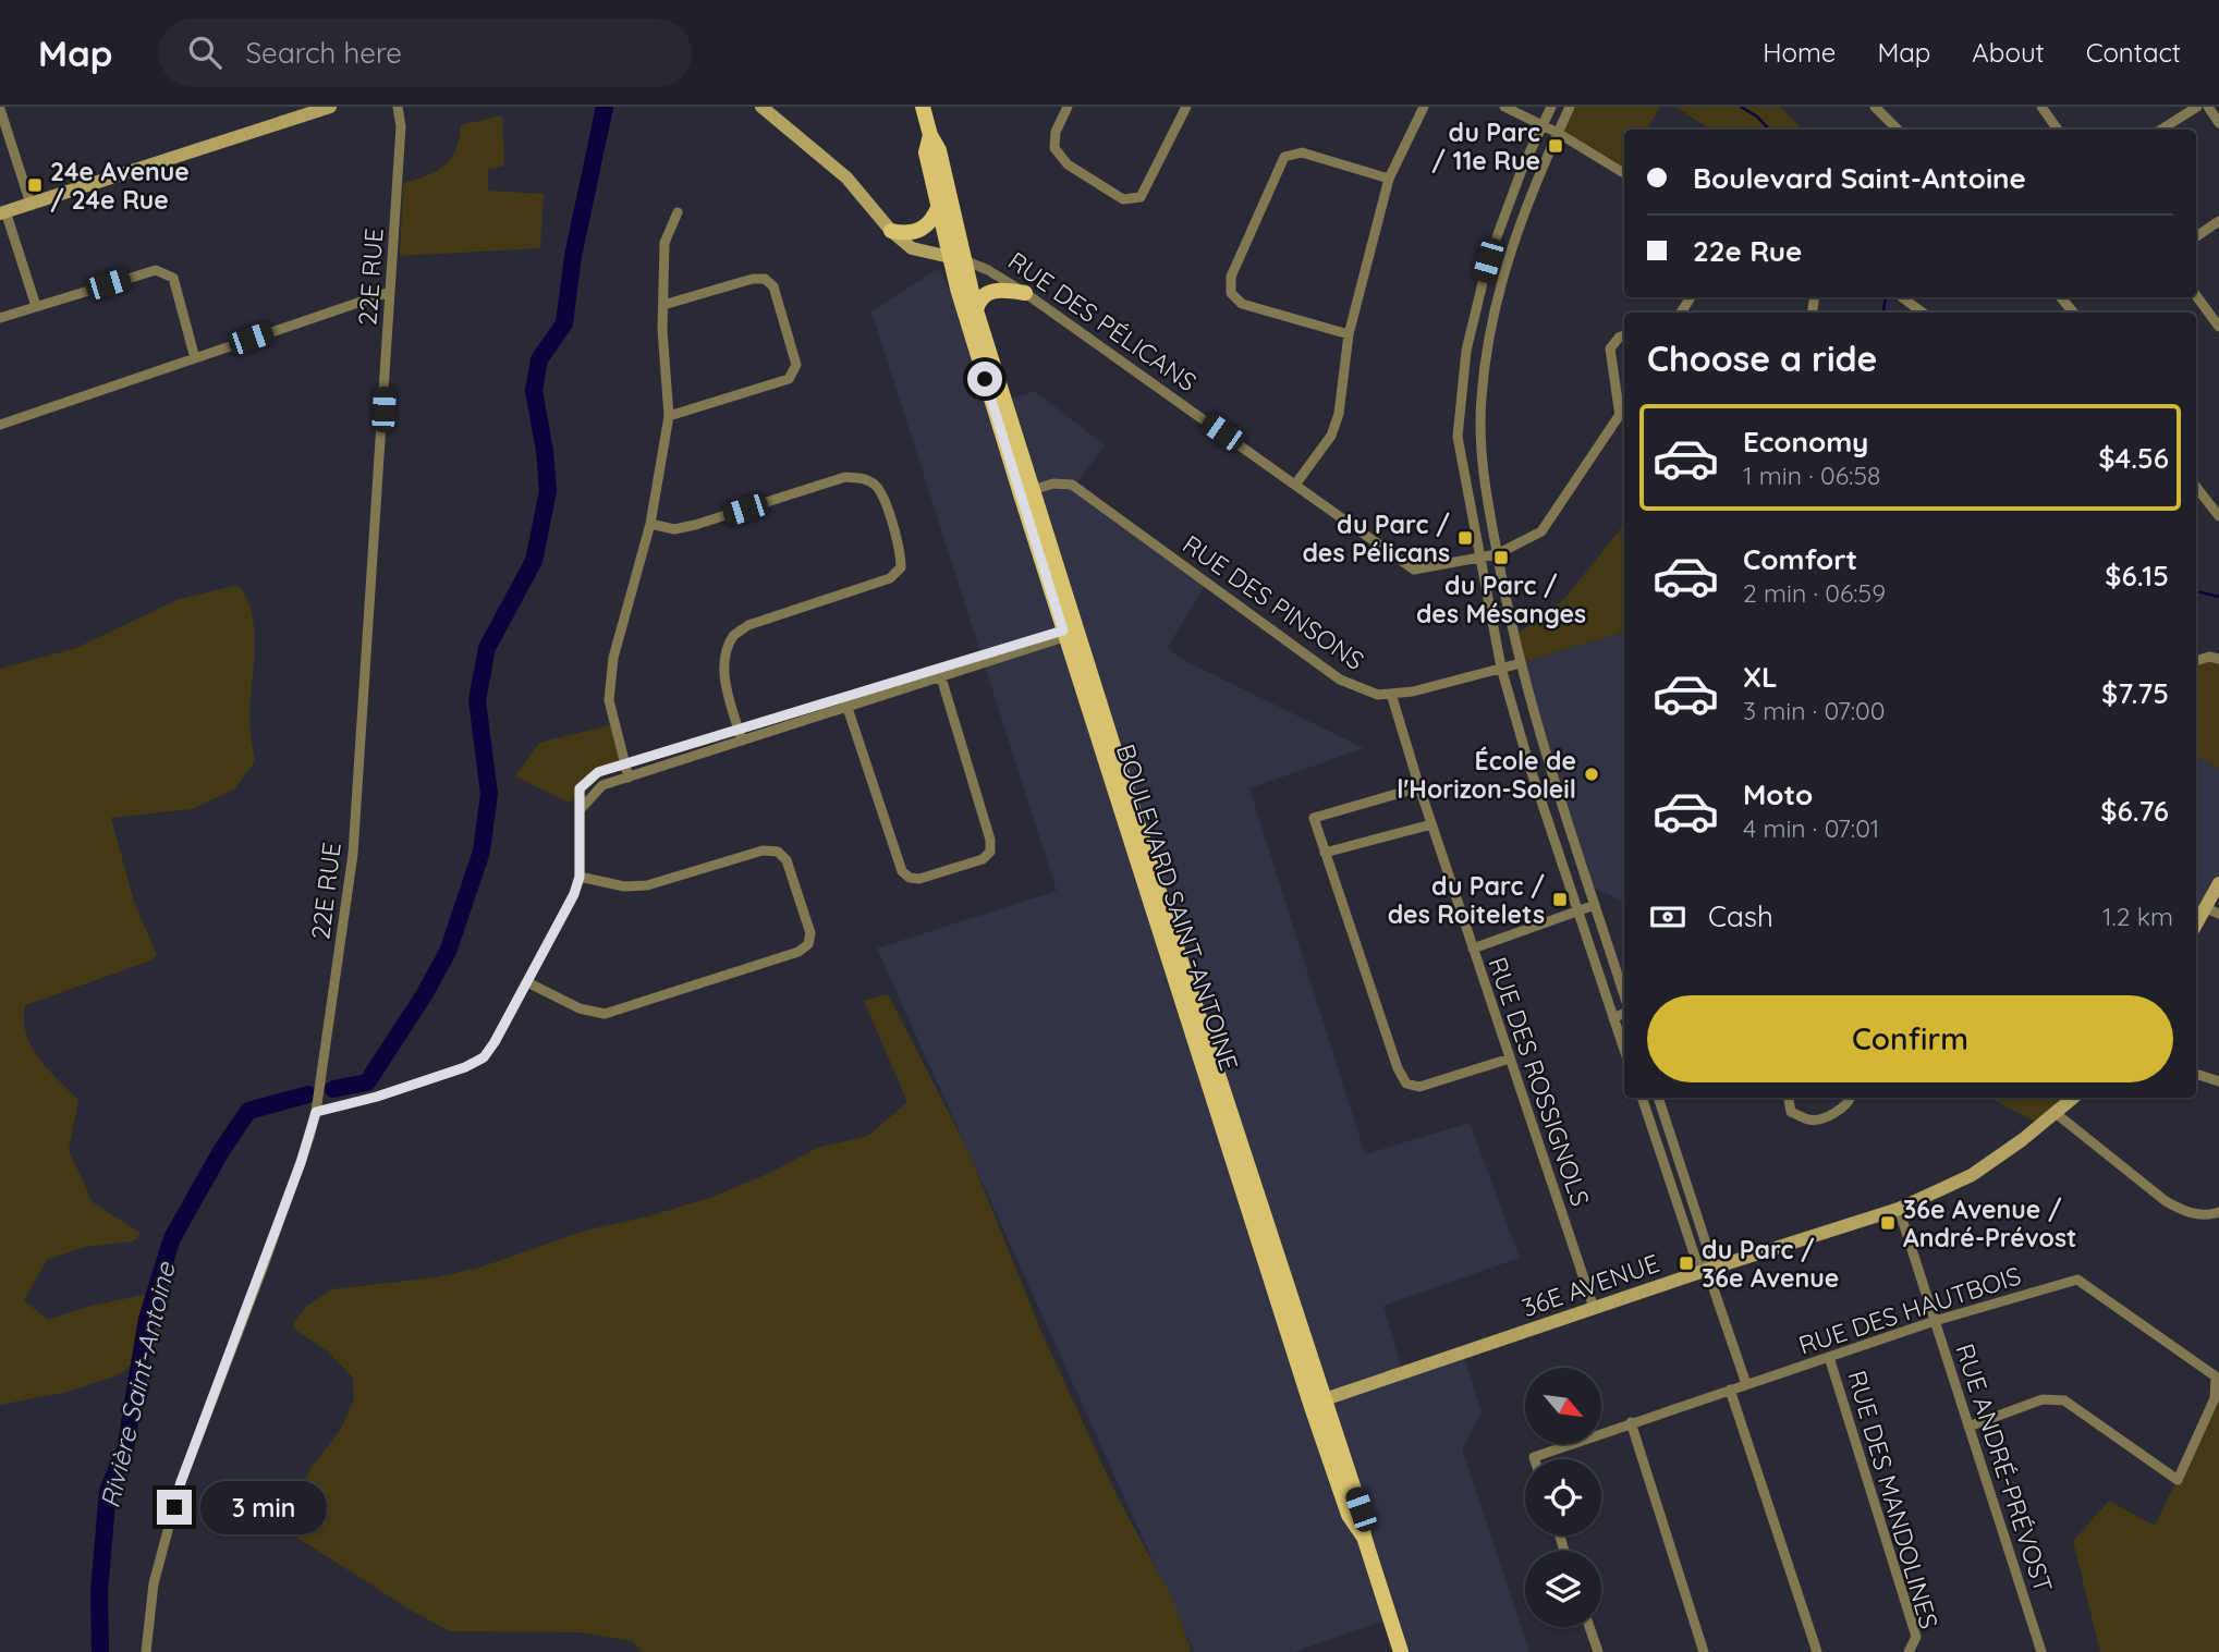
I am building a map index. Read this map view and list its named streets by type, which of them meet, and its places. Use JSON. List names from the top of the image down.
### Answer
{
  "streets": {
    "main road": ["BOULEVARD SAINT-ANTOINE"],
    "street": [
      "22E RUE",
      "RUE DES PÉLICANS",
      "RUE DES PINSONS",
      "RUE DES ROSSIGNOLS",
      "36E AVENUE",
      "RUE DES HAUTBOIS",
      "RUE ANDRÉ-PRÉVOST",
      "RUE DES MANDOLINES"
    ]
  },
  "crossings": [
    ["RUE DES PÉLICANS", "BOULEVARD SAINT-ANTOINE"],
    ["RUE DES PINSONS", "BOULEVARD SAINT-ANTOINE"],
    ["RUE DES PINSONS", "RUE DES ROSSIGNOLS"],
    ["BOULEVARD SAINT-ANTOINE", "36E AVENUE"],
    ["RUE DES ROSSIGNOLS", "36E AVENUE"],
    ["36E AVENUE", "RUE ANDRÉ-PRÉVOST"],
    ["RUE DES HAUTBOIS", "RUE ANDRÉ-PRÉVOST"],
    ["RUE DES HAUTBOIS", "RUE DES MANDOLINES"]
  ],
  "water": ["Rivière Saint-Antoine"],
  "places": {
    "transit": [
      "du Parc / 11e Rue",
      "24e Avenue / 24e Rue",
      "du Parc / des Pélicans",
      "du Parc / des Mésanges",
      "du Parc / des Roitelets",
      "36e Avenue / André-Prévost",
      "du Parc / 36e Avenue"
    ],
    "other": ["École de l'Horizon-Soleil"]
  },
  "north": "bottom right",
  "page": {
    "header": "Map",
    "search": "Search here",
    "nav": [
      "Home",
      "Map",
      "About",
      "Contact"
    ],
    "banner": ["Boulevard Saint-Antoine", "22e Rue"],
    "heading": "Choose a ride",
    "list": [
      {
        "name": "Economy",
        "note": "1 min · 06:58",
        "value": "$4.56"
      },
      {
        "name": "Comfort",
        "note": "2 min · 06:59",
        "value": "$6.15"
      },
      {
        "name": "XL",
        "note": "3 min · 07:00",
        "value": "$7.75"
      },
      {
        "name": "Moto",
        "note": "4 min · 07:01",
        "value": "$6.76"
      }
    ],
    "pay": ["Cash", "1.2 km"],
    "buttons": "Confirm",
    "bubble": "3 min"
  }
}
